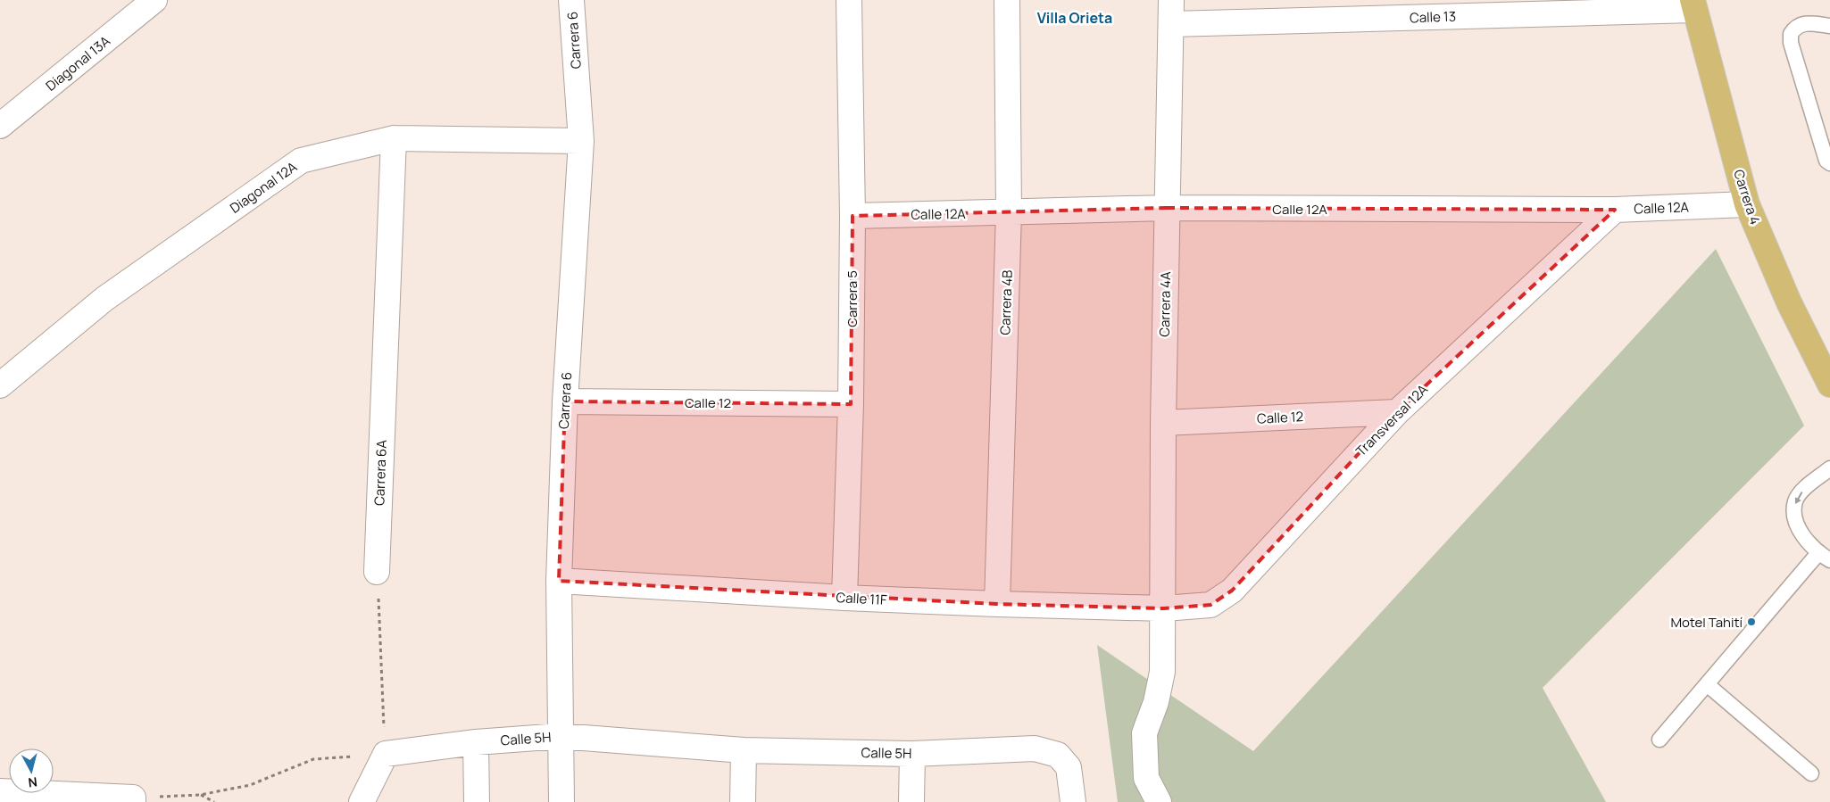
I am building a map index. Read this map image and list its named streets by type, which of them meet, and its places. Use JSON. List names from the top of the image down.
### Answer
{
  "streets": {
    "main road": ["Carrera 4"],
    "street": [
      "Calle 13",
      "Carrera 6",
      "Diagonal 13A",
      "Diagonal 12A",
      "Calle 12A",
      "Carrera 5",
      "Carrera 4B",
      "Carrera 4A",
      "Calle 12",
      "Transversal 12A",
      "Carrera 6A",
      "Calle 11F",
      "Calle 5H"
    ]
  },
  "crossings": [
    ["Calle 13", "Carrera 4"],
    ["Calle 13", "Carrera 4A"],
    ["Carrera 6", "Diagonal 12A"],
    ["Carrera 6", "Calle 12"],
    ["Carrera 6", "Calle 11F"],
    ["Carrera 6", "Calle 5H"],
    ["Diagonal 12A", "Carrera 6A"],
    ["Carrera 4", "Calle 12A"],
    ["Calle 12A", "Carrera 5"],
    ["Calle 12A", "Carrera 4B"],
    ["Calle 12A", "Carrera 4A"],
    ["Calle 12A", "Transversal 12A"],
    ["Carrera 5", "Calle 12"],
    ["Carrera 5", "Calle 11F"],
    ["Carrera 4B", "Calle 11F"],
    ["Carrera 4A", "Calle 12"],
    ["Carrera 4A", "Transversal 12A"],
    ["Carrera 4A", "Calle 11F"],
    ["Calle 12", "Transversal 12A"],
    ["Transversal 12A", "Calle 11F"]
  ],
  "districts": ["Villa Orieta"],
  "places": ["Motel Tahití"],
  "north": "bottom"
}
